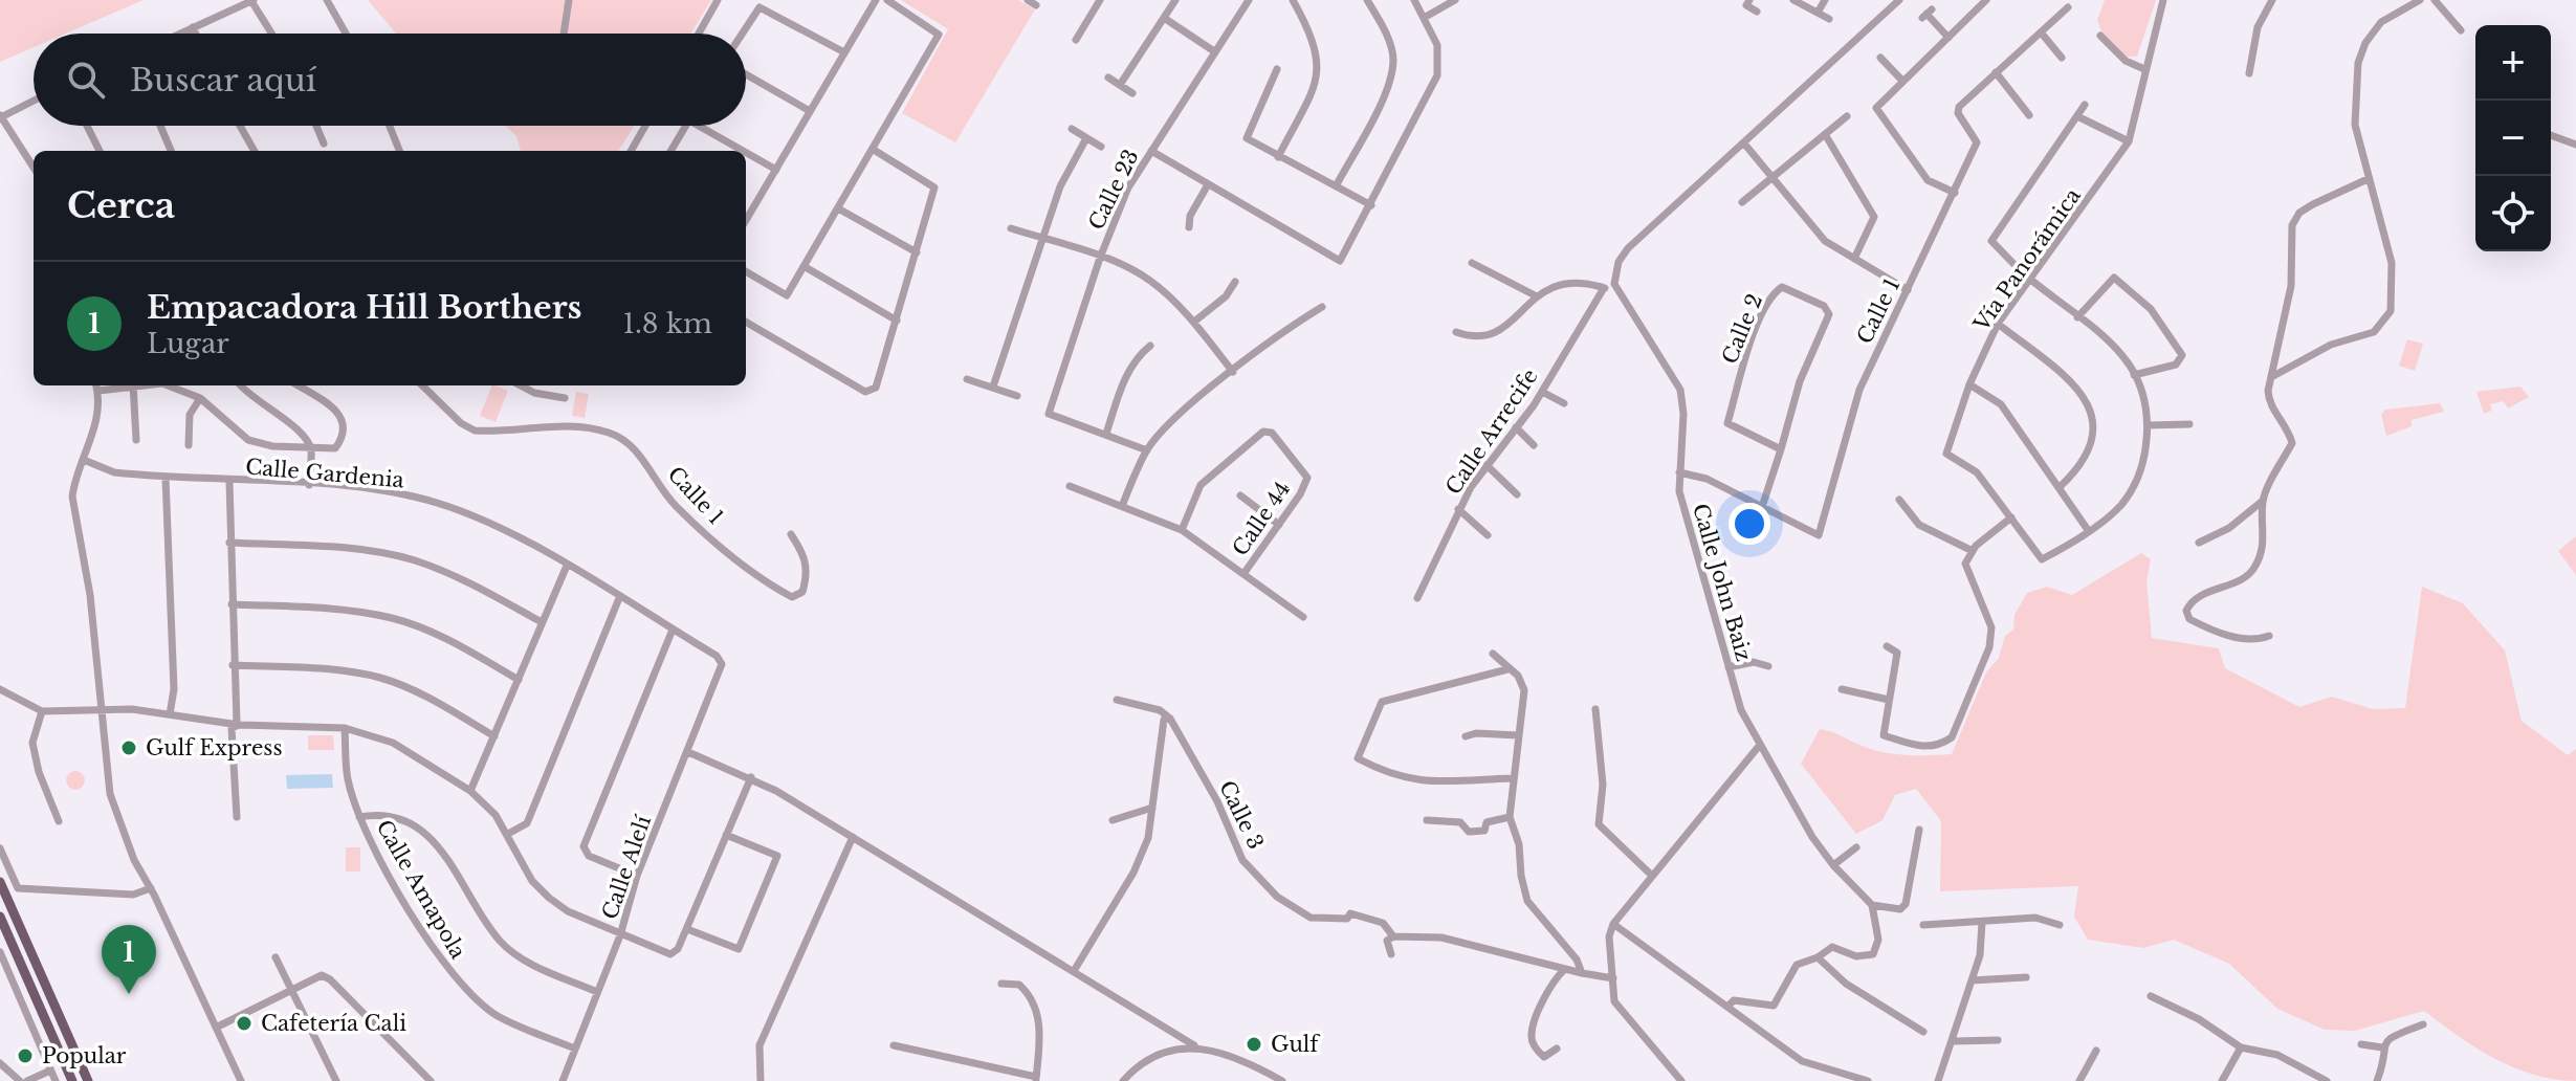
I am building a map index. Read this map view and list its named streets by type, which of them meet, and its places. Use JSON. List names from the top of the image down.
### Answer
{
  "streets": {
    "street": [
      "Calle 23",
      "Vía Panorámica",
      "Calle 1",
      "Calle 2",
      "Calle Arrecife",
      "Calle Gardenia",
      "Calle 44",
      "Calle John Baiz",
      "Calle 3",
      "Calle Alelí",
      "Calle Amapola"
    ]
  },
  "crossings": [
    ["Calle 1", "Calle 2"],
    ["Calle 1", "Calle John Baiz"],
    ["Calle Gardenia", "Calle Alelí"],
    ["Calle Alelí", "Calle Amapola"]
  ],
  "places": [
    "Gulf Express",
    "Cafetería Cali",
    "Gulf",
    "Popular"
  ],
  "page": {
    "map_buttons": ["+", "−"],
    "search": "Buscar aquí",
    "heading": "Cerca",
    "list": [
      {
        "mark": "1",
        "name": "Empacadora Hill Borthers",
        "note": "Lugar",
        "value": "1.8 km"
      }
    ],
    "pins": "1"
  }
}
